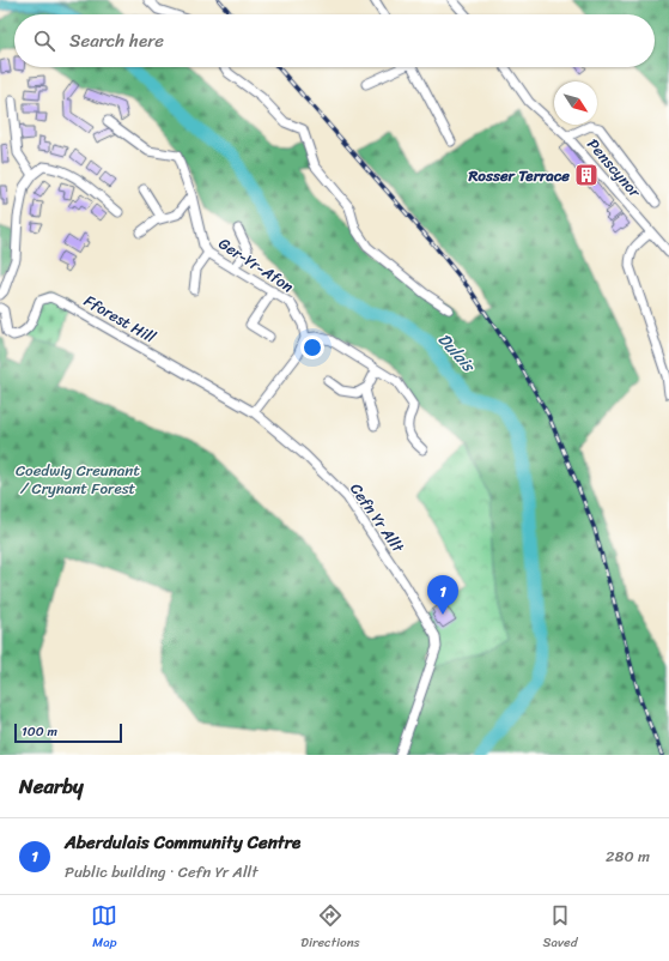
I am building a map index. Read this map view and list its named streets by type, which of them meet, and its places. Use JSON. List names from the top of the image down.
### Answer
{
  "streets": {
    "street": [
      "Penscynor",
      "Ger-Yr-Afon",
      "Fforest Hill",
      "Cefn Yr Allt"
    ]
  },
  "crossings": [
    ["Fforest Hill", "Cefn Yr Allt"]
  ],
  "water": ["Dulais"],
  "parks": ["Coedwig Creunant / Crynant Forest"],
  "places": {
    "building": ["Rosser Terrace"]
  },
  "scale_bar": "100 m",
  "north": "bottom right",
  "page": {
    "search": "Search here",
    "pins": "1",
    "scale": "100 m",
    "heading": "Nearby",
    "list": [
      {
        "mark": "1",
        "name": "Aberdulais Community Centre",
        "note": "Public building · Cefn Yr Allt",
        "value": "280 m"
      }
    ],
    "nav": ["Map", "Directions", "Saved"]
  }
}
